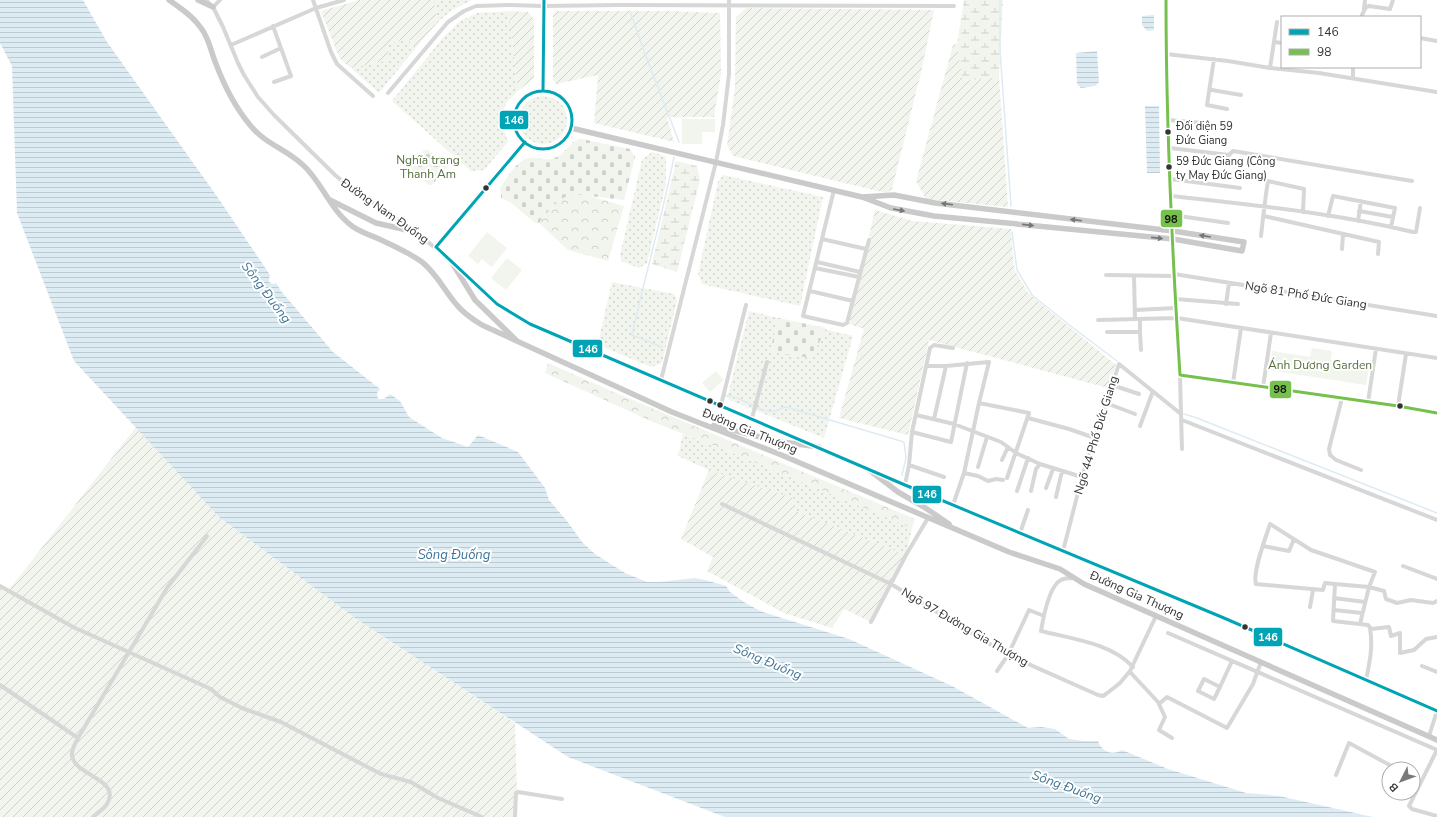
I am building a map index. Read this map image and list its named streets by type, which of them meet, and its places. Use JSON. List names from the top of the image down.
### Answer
{
  "streets": {
    "main road": ["Đường Gia Thượng"],
    "street": [
      "Đường Nam Đuống",
      "Ngõ 81 Phố Đức Giang",
      "Ngõ 44 Phố Đức Giang",
      "Ngõ 97 Đường Gia Thượng"
    ]
  },
  "crossings": [
    ["Đường Nam Đuống", "Ngõ 44 Phố Đức Giang"],
    ["Đường Gia Thượng", "Ngõ 97 Đường Gia Thượng"]
  ],
  "water": ["Sông Đuống"],
  "parks": ["Nghĩa trang Thanh Am", "Ánh Dương Garden"],
  "places": ["Đối diện 59 Đức Giang", "59 Đức Giang (Công ty May Đức Giang)"],
  "lines": ["transit line 146", "transit line 98"],
  "legend": ["146", "98"],
  "north": "bottom left"
}
